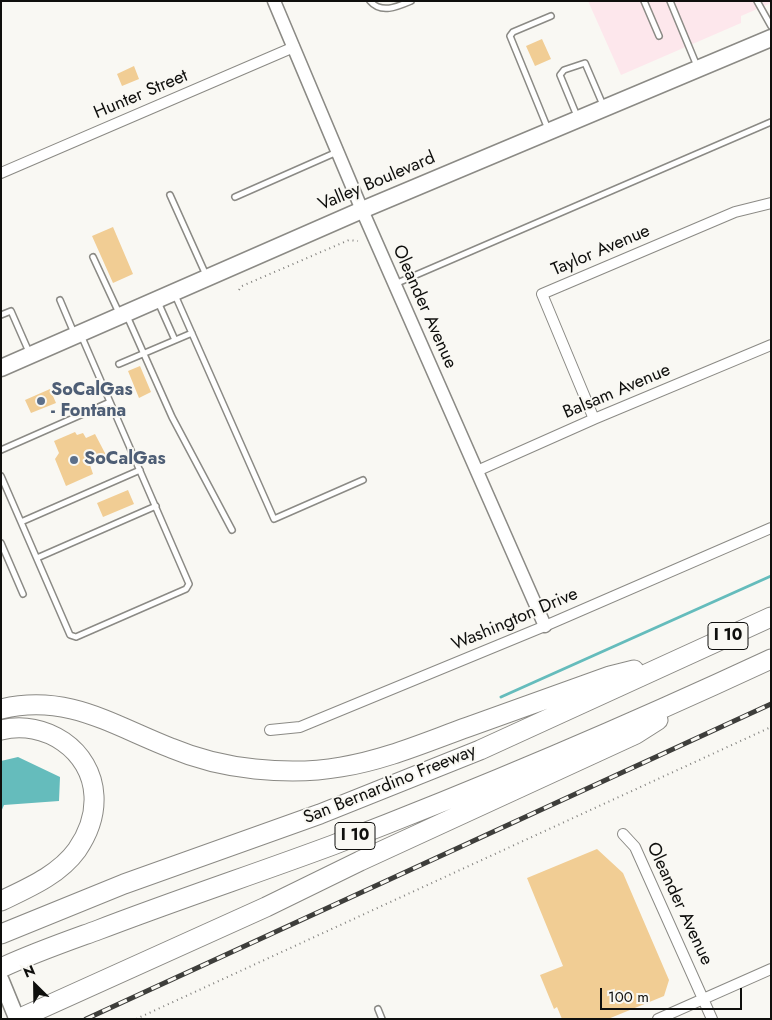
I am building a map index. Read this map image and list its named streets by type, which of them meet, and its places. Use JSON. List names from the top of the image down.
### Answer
{
  "streets": {
    "highway": ["I 10", "San Bernardino Freeway"],
    "main road": ["Valley Boulevard"],
    "street": [
      "Hunter Street",
      "Taylor Avenue",
      "Oleander Avenue",
      "Balsam Avenue",
      "Washington Drive"
    ]
  },
  "crossings": [
    ["Hunter Street", "Oleander Avenue"],
    ["Valley Boulevard", "Oleander Avenue"],
    ["Taylor Avenue", "Balsam Avenue"],
    ["Oleander Avenue", "Balsam Avenue"],
    ["Oleander Avenue", "Washington Drive"]
  ],
  "places": ["SoCalGas - Fontana", "SoCalGas"],
  "scale_bar": "100 m",
  "north": "top left"
}
